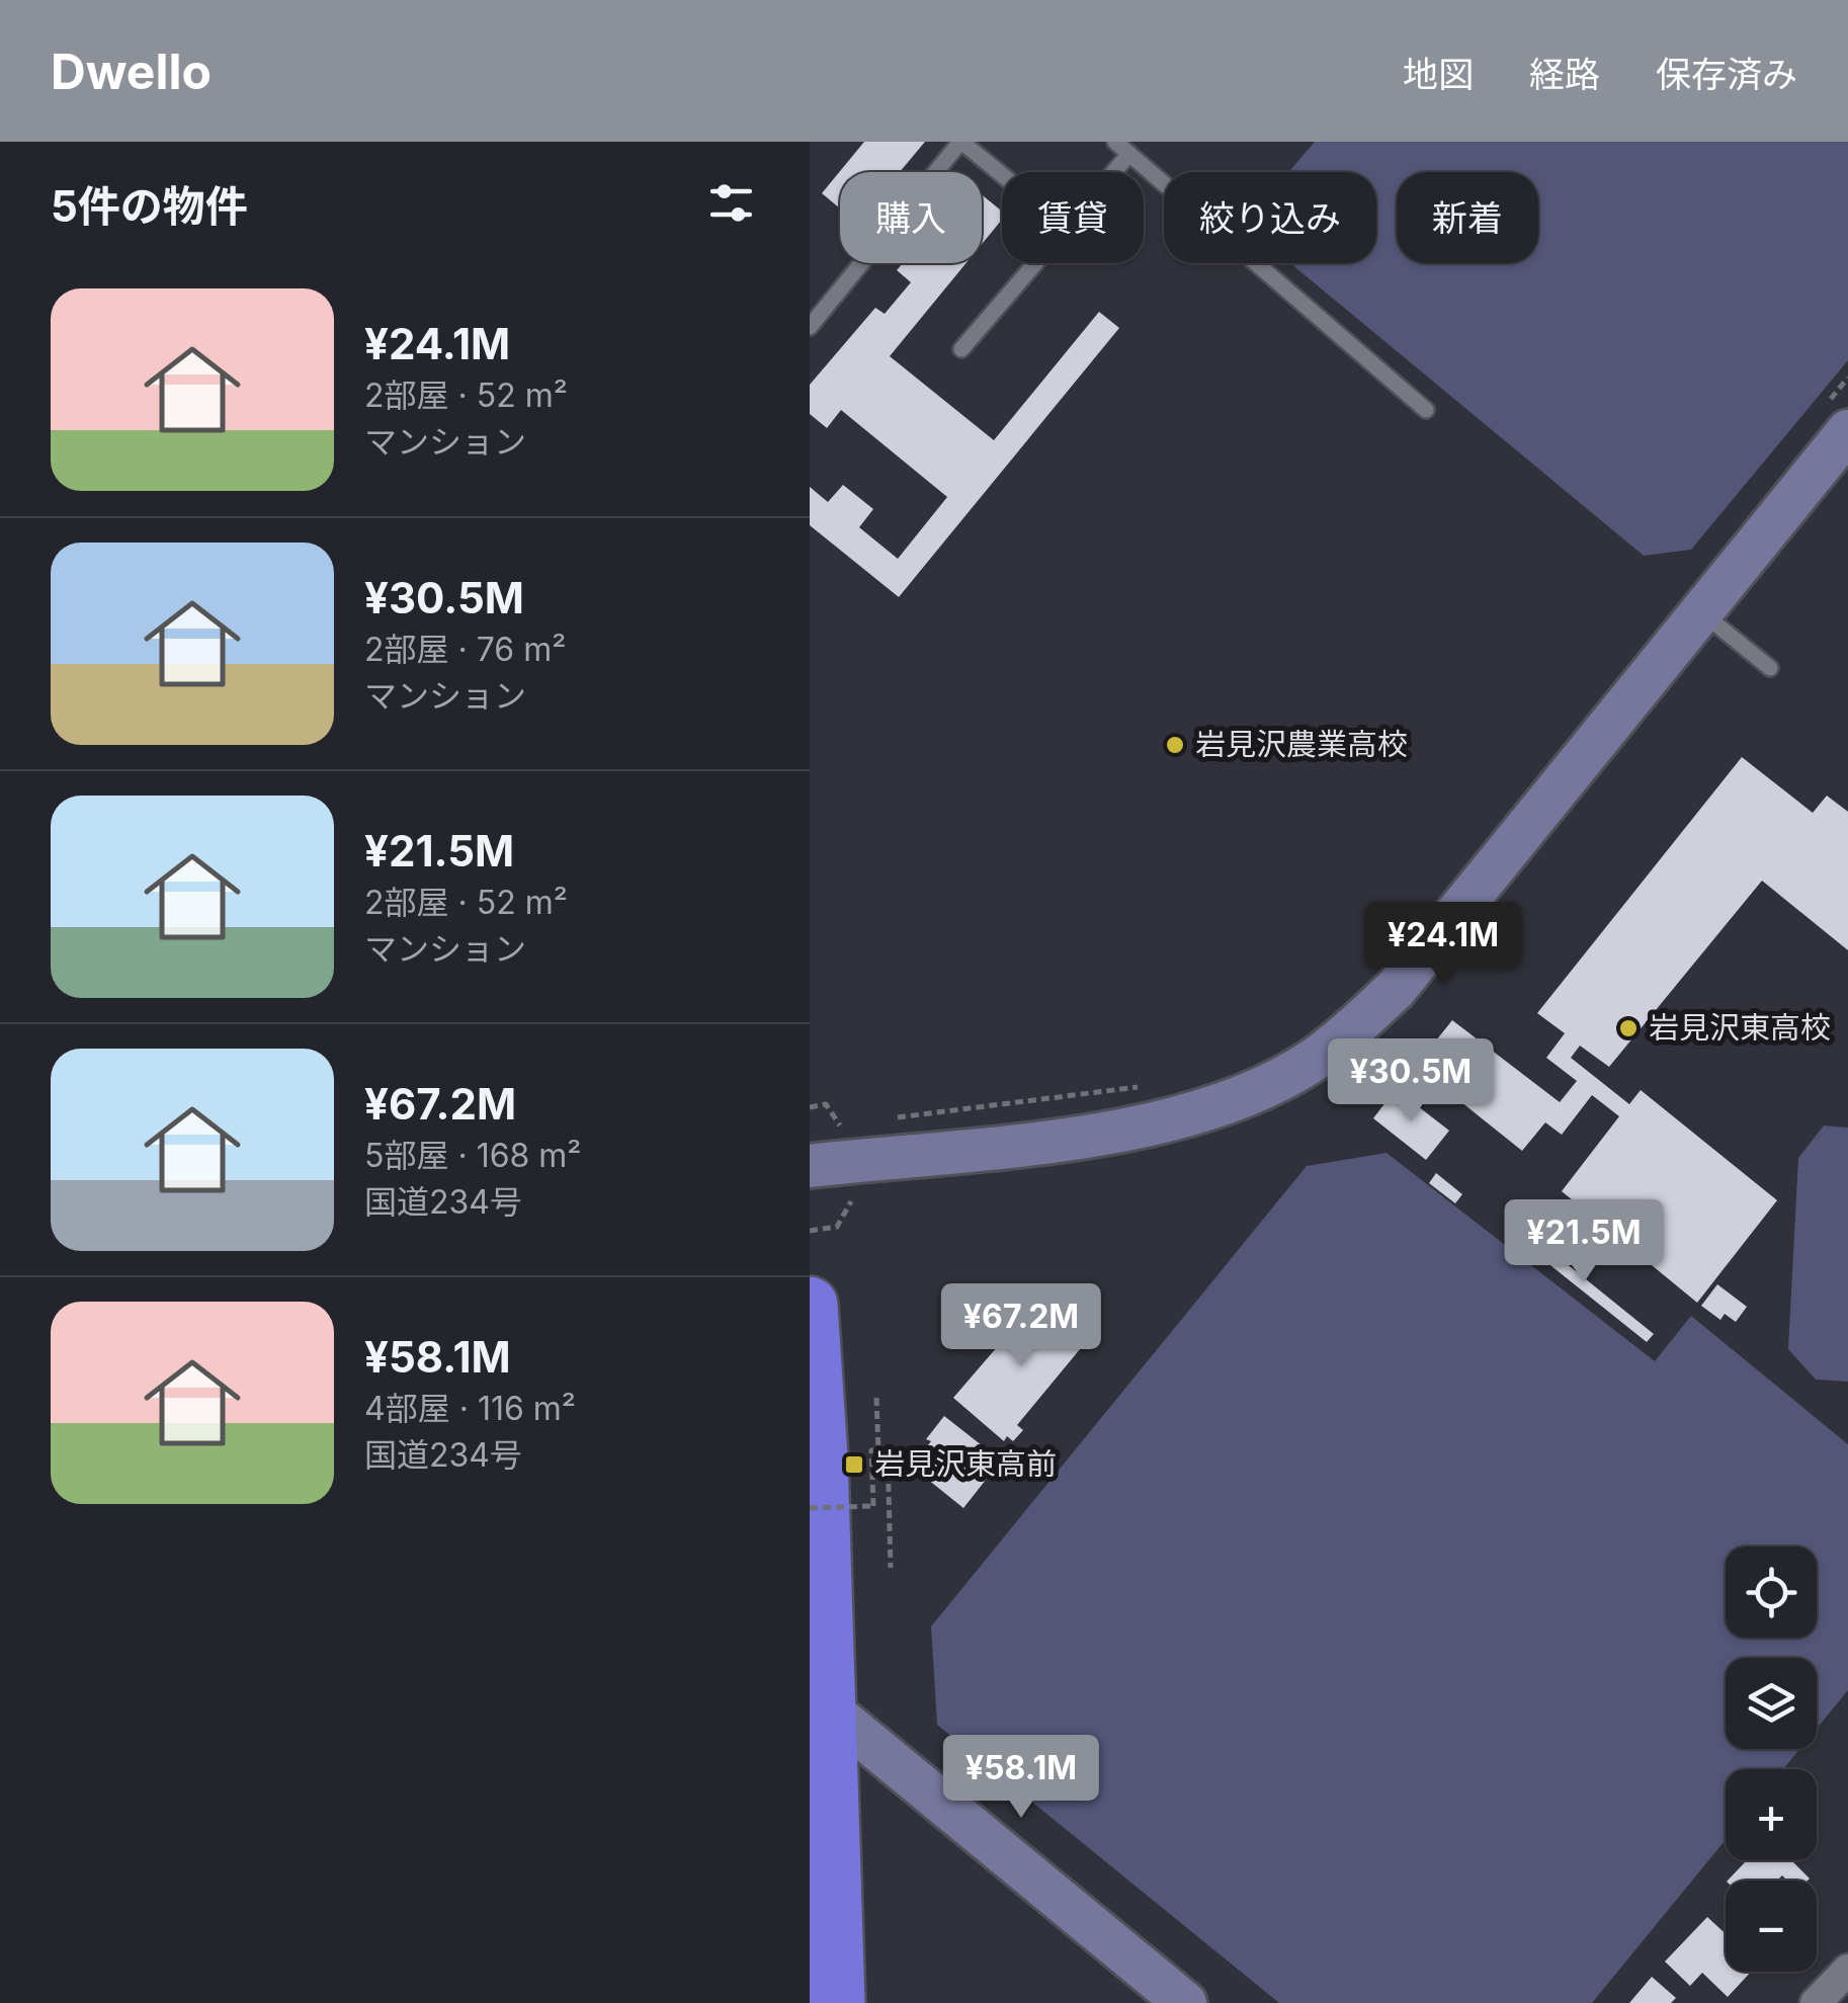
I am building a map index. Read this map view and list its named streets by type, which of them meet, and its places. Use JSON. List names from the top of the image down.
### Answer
{
  "places": {
    "other": ["岩見沢農業高校", "岩見沢東高校"],
    "transit": ["岩見沢東高前"]
  },
  "page": {
    "header": "Dwello",
    "nav": ["地図", "経路", "保存済み"],
    "heading": "5件の物件",
    "chip": [
      "購入",
      "賃貸",
      "絞り込み",
      "新着"
    ],
    "list": [
      {
        "name": "¥24.1M",
        "note": "2部屋 · 52 m² · マンション"
      },
      {
        "name": "¥30.5M",
        "note": "2部屋 · 76 m² · マンション"
      },
      {
        "name": "¥21.5M",
        "note": "2部屋 · 52 m² · マンション"
      },
      {
        "name": "¥67.2M",
        "note": "5部屋 · 168 m² · 国道234号"
      },
      {
        "name": "¥58.1M",
        "note": "4部屋 · 116 m² · 国道234号"
      }
    ],
    "price": [
      "¥24.1M",
      "¥30.5M",
      "¥21.5M",
      "¥67.2M",
      "¥58.1M"
    ],
    "map_buttons": ["+", "−"]
  }
}
